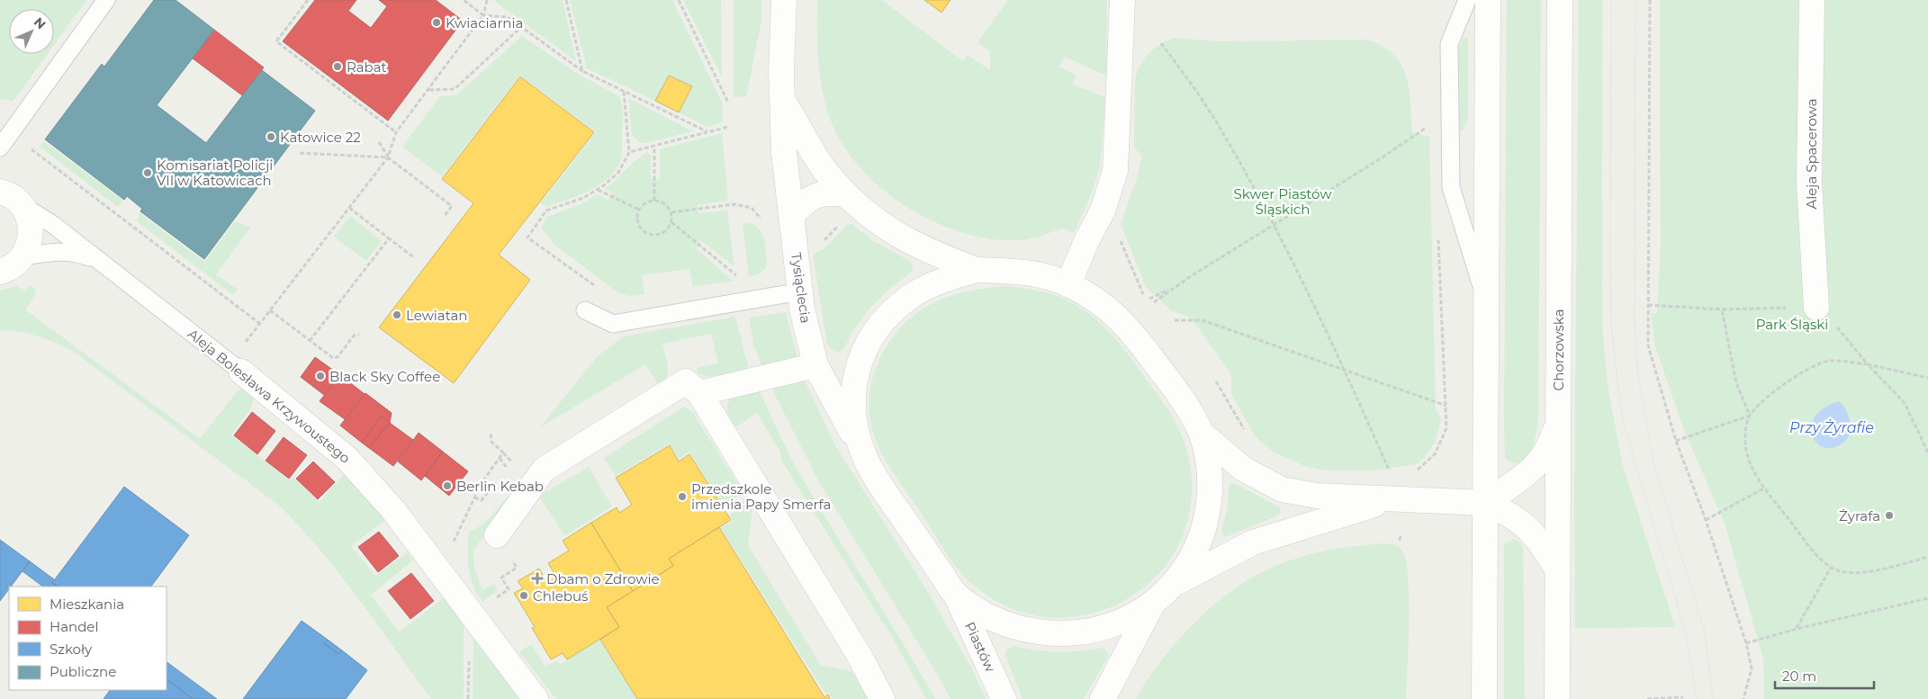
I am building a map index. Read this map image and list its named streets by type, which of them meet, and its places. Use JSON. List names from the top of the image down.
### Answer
{
  "streets": {
    "street": [
      "Aleja Spacerowa",
      "Tysiąclecia",
      "Chorzowska",
      "Aleja Bolesława Krzywoustego",
      "Piastów"
    ]
  },
  "water": ["Przy Żyrafie"],
  "parks": ["Skwer Piastów Śląskich", "Park Śląski"],
  "places": {
    "other": [
      "Kwiaciarnia",
      "Rabat",
      "Katowice 22",
      "Komisariat Policji VII w Katowicach",
      "Lewiatan",
      "Black Sky Coffee",
      "Berlin Kebab",
      "Przedszkole imienia Papy Smerfa",
      "Żyrafa",
      "Chlebuś"
    ],
    "health": ["Dbam o Zdrowie"]
  },
  "legend": [
    "Mieszkania",
    "Handel",
    "Szkoły",
    "Publiczne"
  ],
  "scale_bar": "20 m",
  "north": "top right"
}
